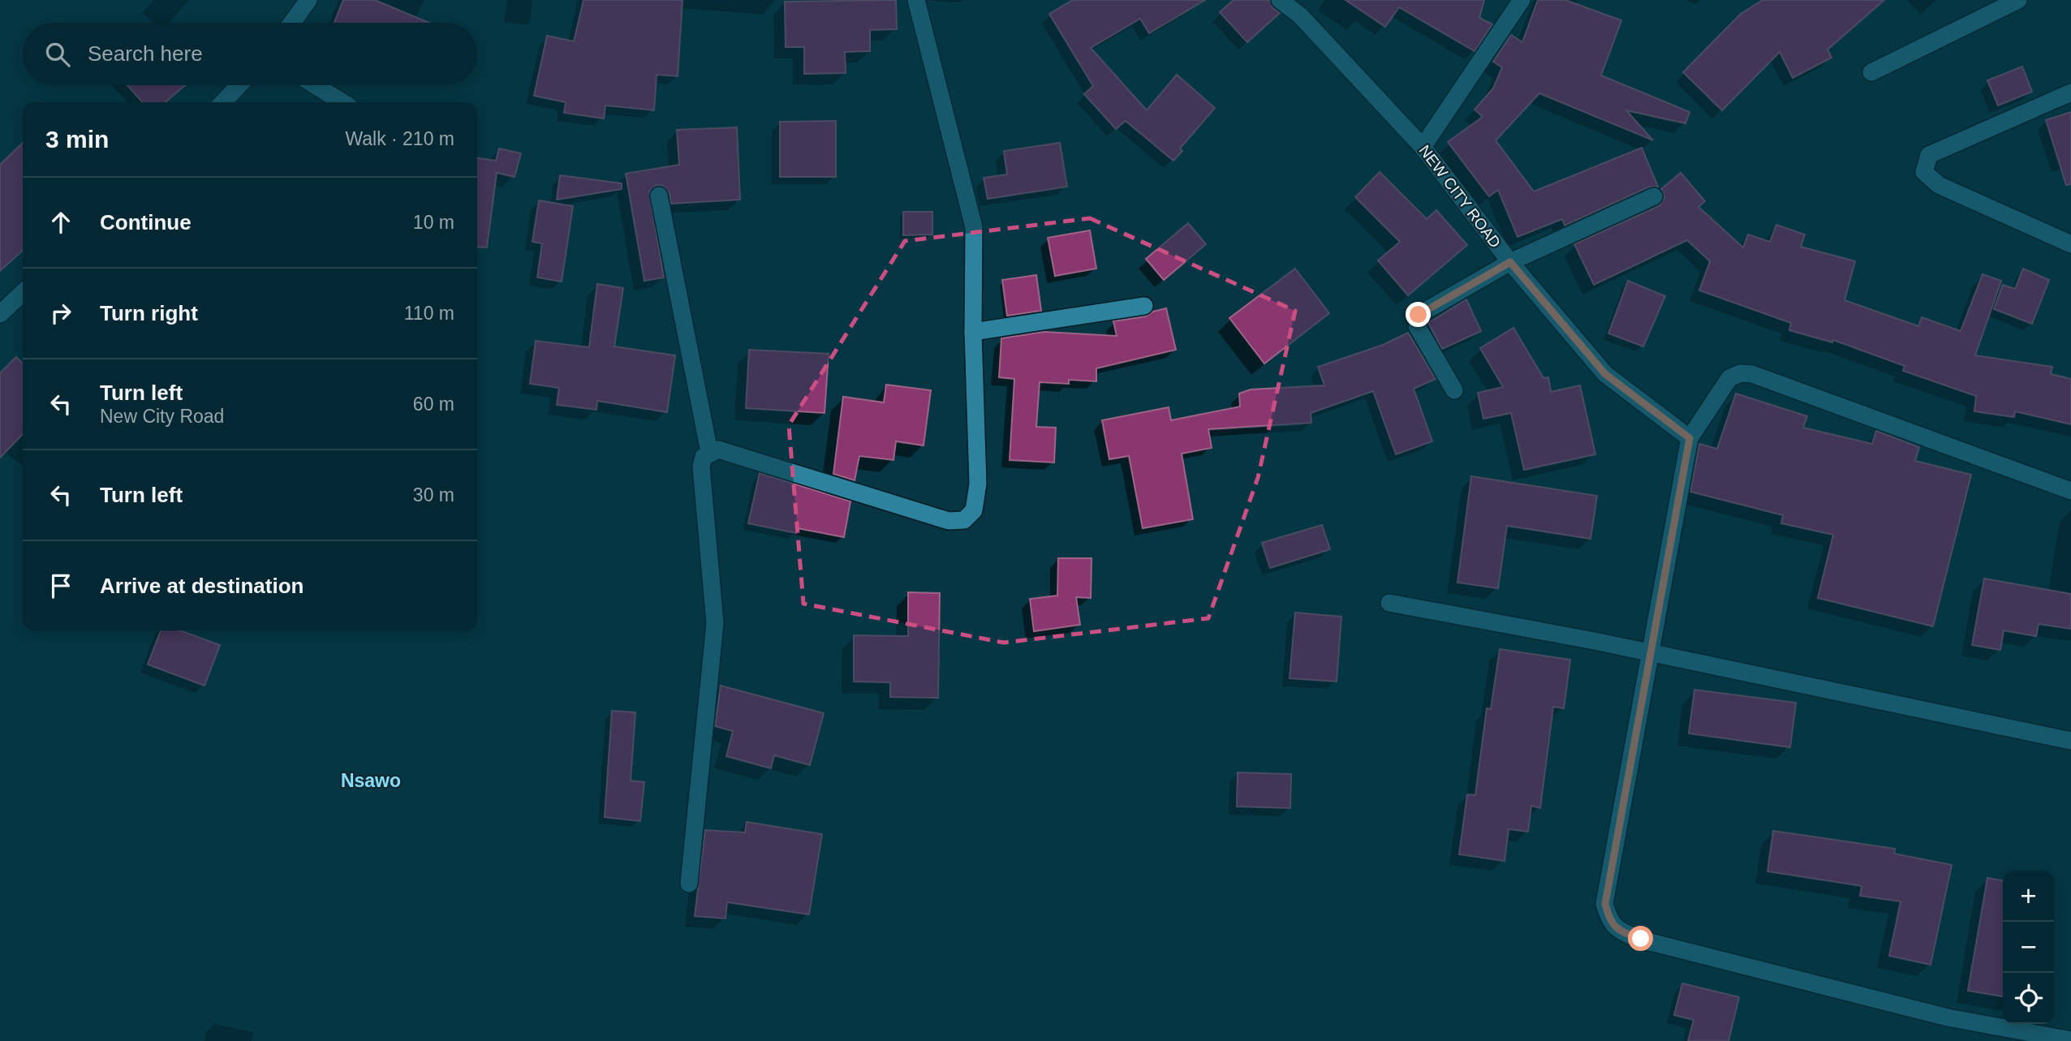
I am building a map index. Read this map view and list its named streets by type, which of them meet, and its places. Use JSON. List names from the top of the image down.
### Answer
{
  "streets": {
    "street": ["NEW CITY ROAD"]
  },
  "districts": ["Nsawo"],
  "page": {
    "search": "Search here",
    "heading": ["3 min", "Walk · 210 m"],
    "list": [
      ["Continue", "10 m"],
      ["Turn right", "110 m"],
      ["Turn left", "New City Road", "60 m"],
      ["Turn left", "30 m"],
      "Arrive at destination"
    ],
    "map_buttons": ["+", "−"]
  }
}
